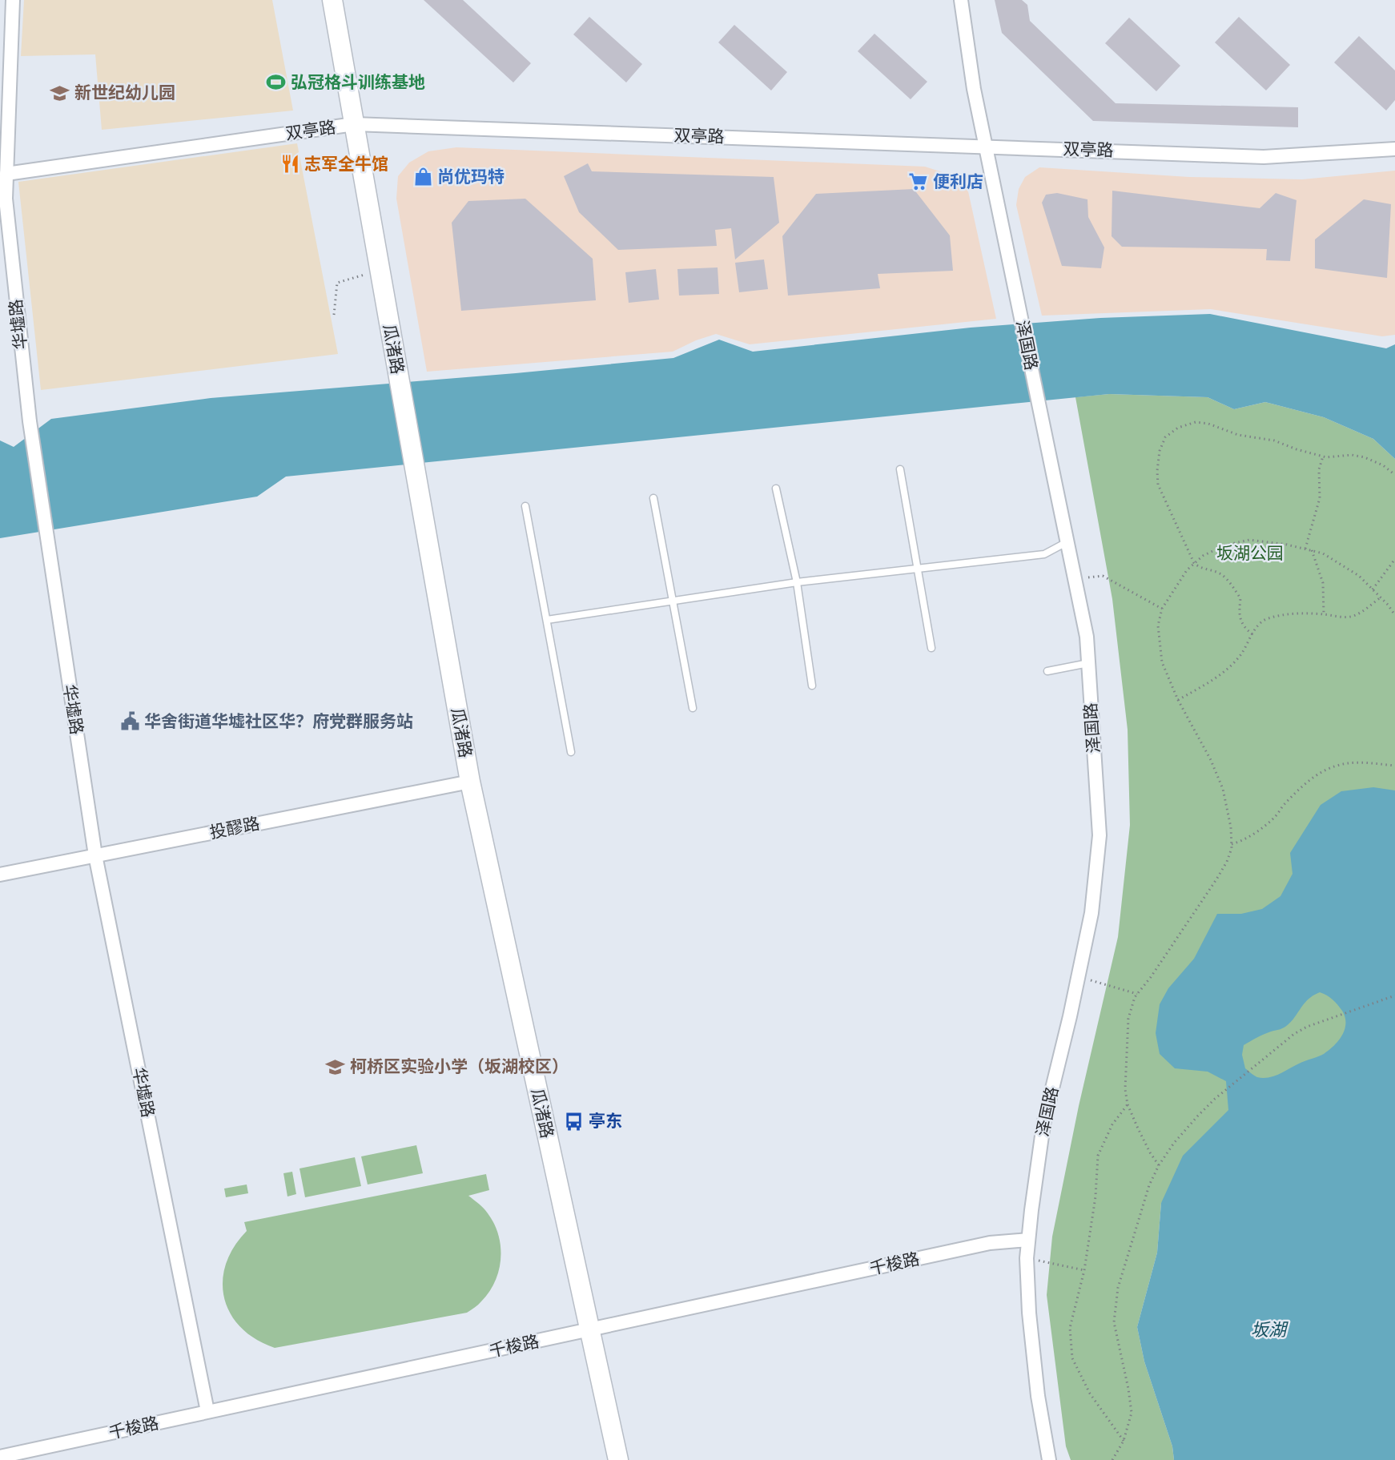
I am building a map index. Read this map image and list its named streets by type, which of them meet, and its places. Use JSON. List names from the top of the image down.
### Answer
{
  "streets": {
    "street": [
      "双亭路",
      "华墟路",
      "泽国路",
      "瓜渚路",
      "投醪路",
      "千梭路"
    ]
  },
  "crossings": [
    ["双亭路", "华墟路"],
    ["双亭路", "泽国路"],
    ["双亭路", "瓜渚路"],
    ["华墟路", "投醪路"],
    ["华墟路", "千梭路"],
    ["泽国路", "千梭路"],
    ["瓜渚路", "投醪路"],
    ["瓜渚路", "千梭路"]
  ],
  "water": ["坂湖"],
  "parks": ["坂湖公园"],
  "places": {
    "sports": ["弘冠格斗训练基地"],
    "school or university": ["新世纪幼儿园", "柯桥区实验小学（坂湖校区）"],
    "restaurant": ["志军全牛馆"],
    "shop": ["尚优玛特"],
    "supermarket": ["便利店"],
    "public building": ["华舍街道华墟社区华？府党群服务站"],
    "bus stop": ["亭东"]
  }
}
